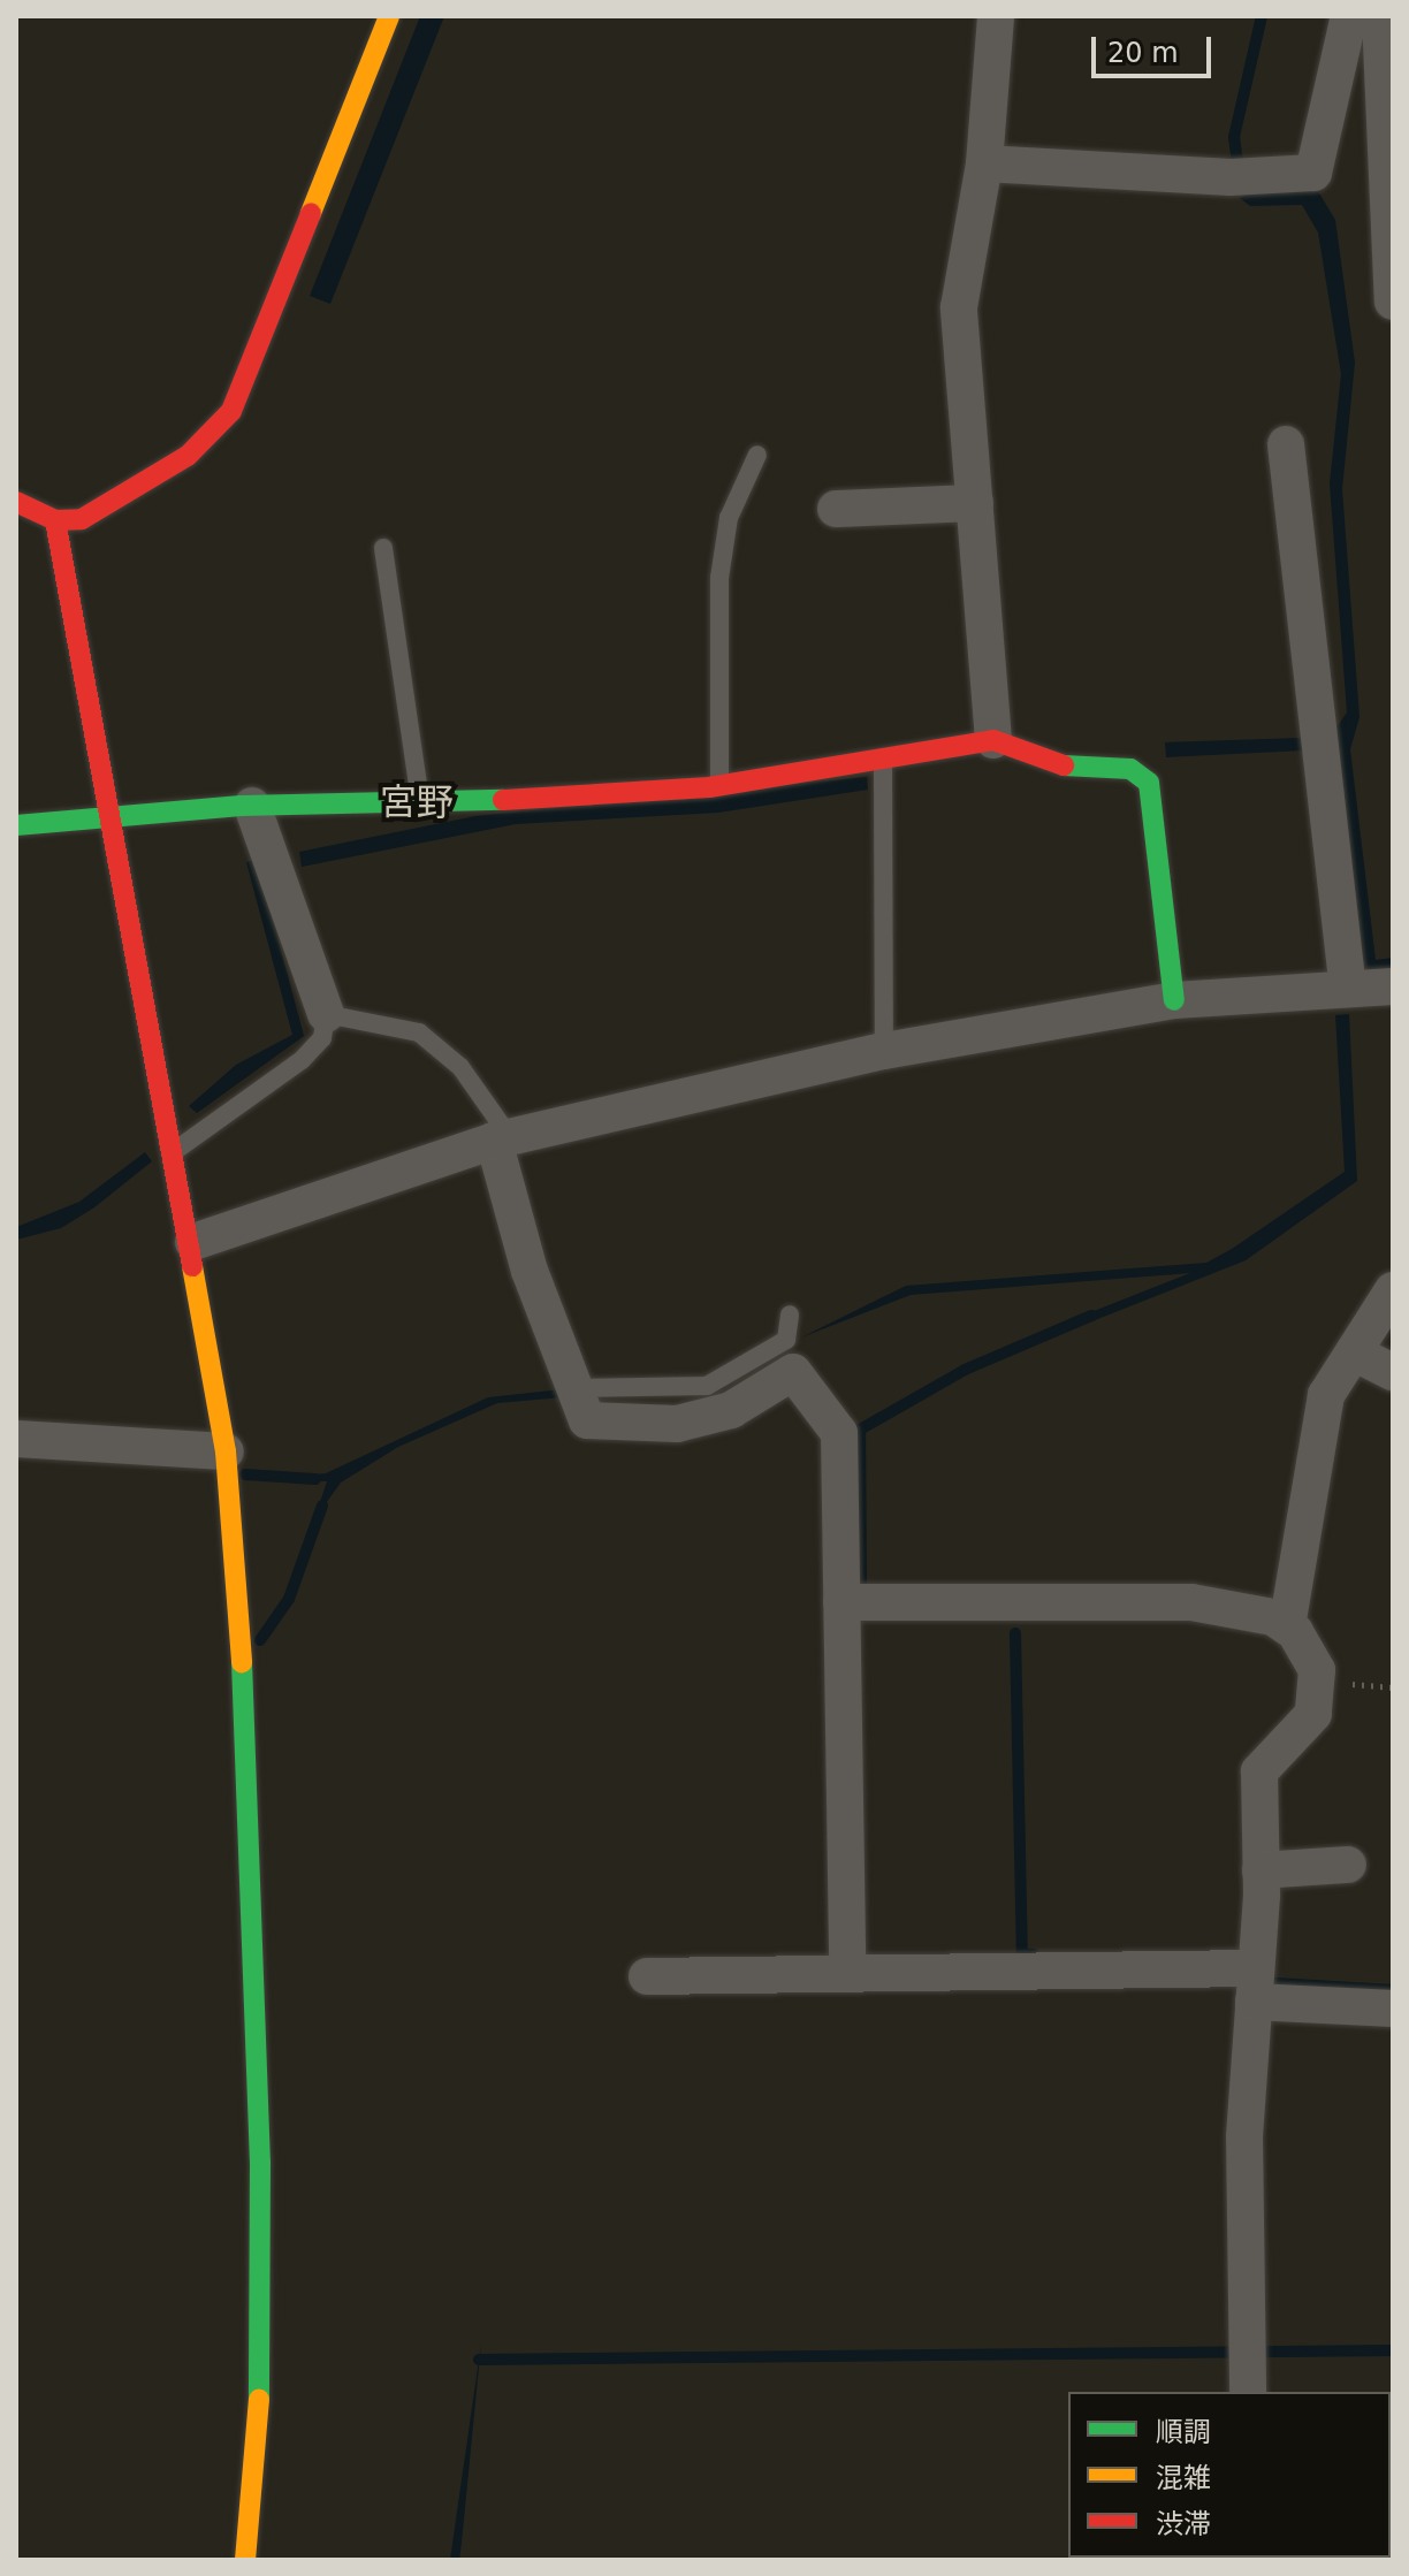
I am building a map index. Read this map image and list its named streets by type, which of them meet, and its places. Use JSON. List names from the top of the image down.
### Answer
{
  "districts": ["宮野"],
  "legend": ["順調", "混雑", "渋滞"],
  "scale_bar": "20 m"
}
